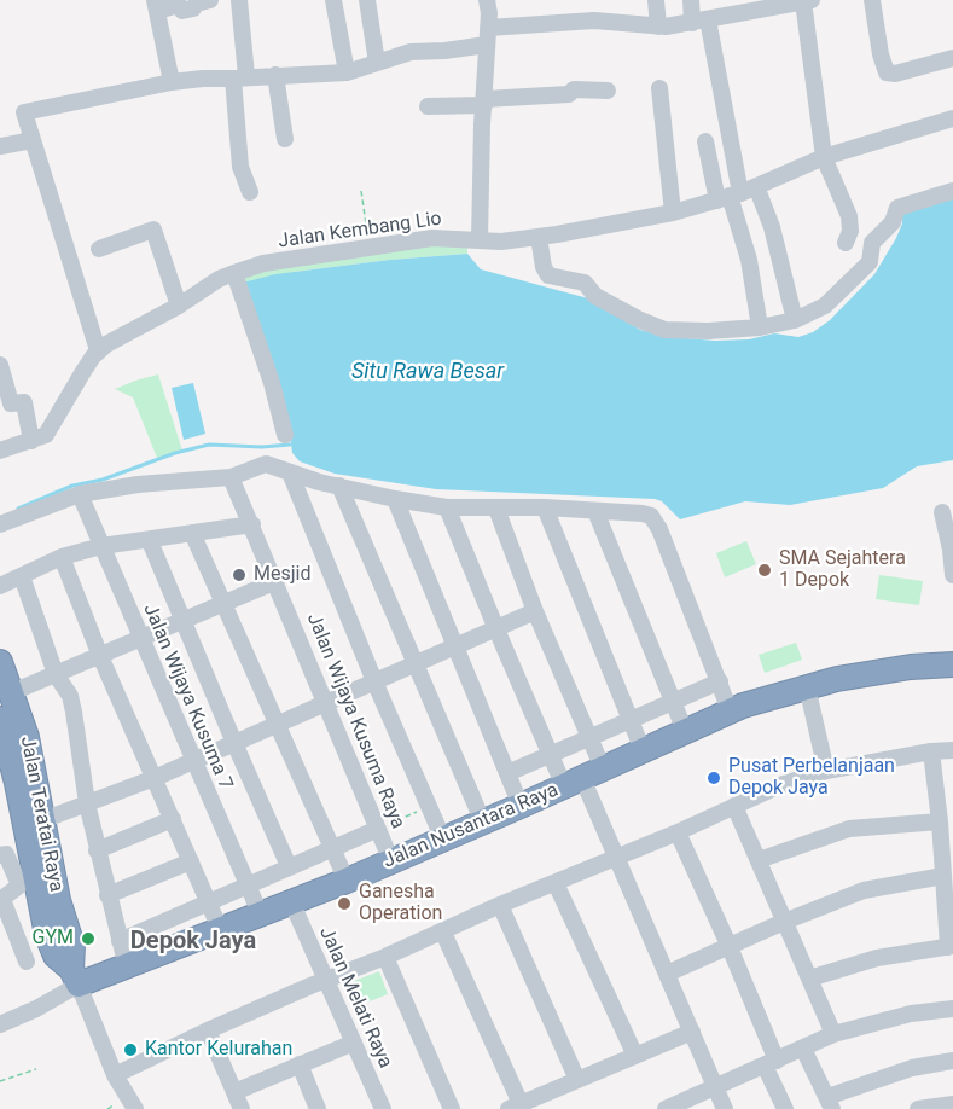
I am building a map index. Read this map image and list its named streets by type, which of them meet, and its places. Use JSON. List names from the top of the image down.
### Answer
{
  "streets": {
    "highway": ["Jalan Teratai Raya", "Jalan Nusantara Raya"],
    "street": [
      "Jalan Kembang Lio",
      "Jalan Wijaya Kusuma 7",
      "Jalan Wijaya Kusuma Raya",
      "Jalan Melati Raya"
    ]
  },
  "crossings": [
    ["Jalan Wijaya Kusuma 7", "Jalan Nusantara Raya"],
    ["Jalan Wijaya Kusuma Raya", "Jalan Nusantara Raya"],
    ["Jalan Teratai Raya", "Jalan Nusantara Raya"],
    ["Jalan Nusantara Raya", "Jalan Melati Raya"]
  ],
  "districts": ["Depok Jaya"],
  "water": ["Situ Rawa Besar"],
  "places": [
    "SMA Sejahtera 1 Depok",
    "Mesjid",
    "Pusat Perbelanjaan Depok Jaya",
    "Ganesha Operation",
    "GYM",
    "Kantor Kelurahan"
  ]
}
